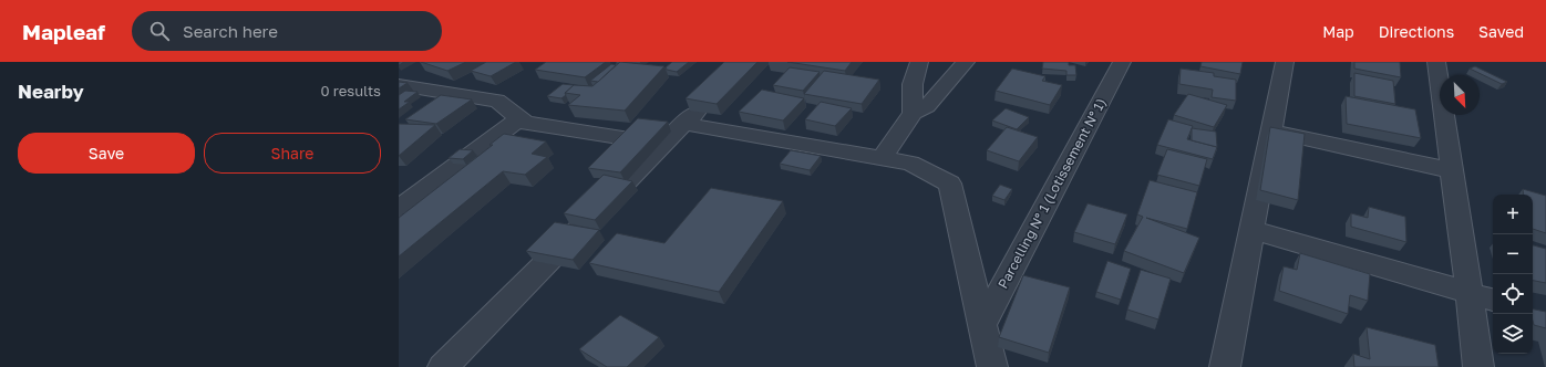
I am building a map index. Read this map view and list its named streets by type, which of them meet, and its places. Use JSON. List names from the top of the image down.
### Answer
{
  "streets": {
    "street": ["Parcelling N° 1 (Lotissement N° 1)"]
  },
  "north": "bottom right",
  "page": {
    "header": "Mapleaf",
    "search": "Search here",
    "nav": ["Map", "Directions", "Saved"],
    "heading": ["Nearby", "0 results"],
    "buttons": ["Save", "Share"],
    "map_buttons": ["+", "−"]
  }
}
